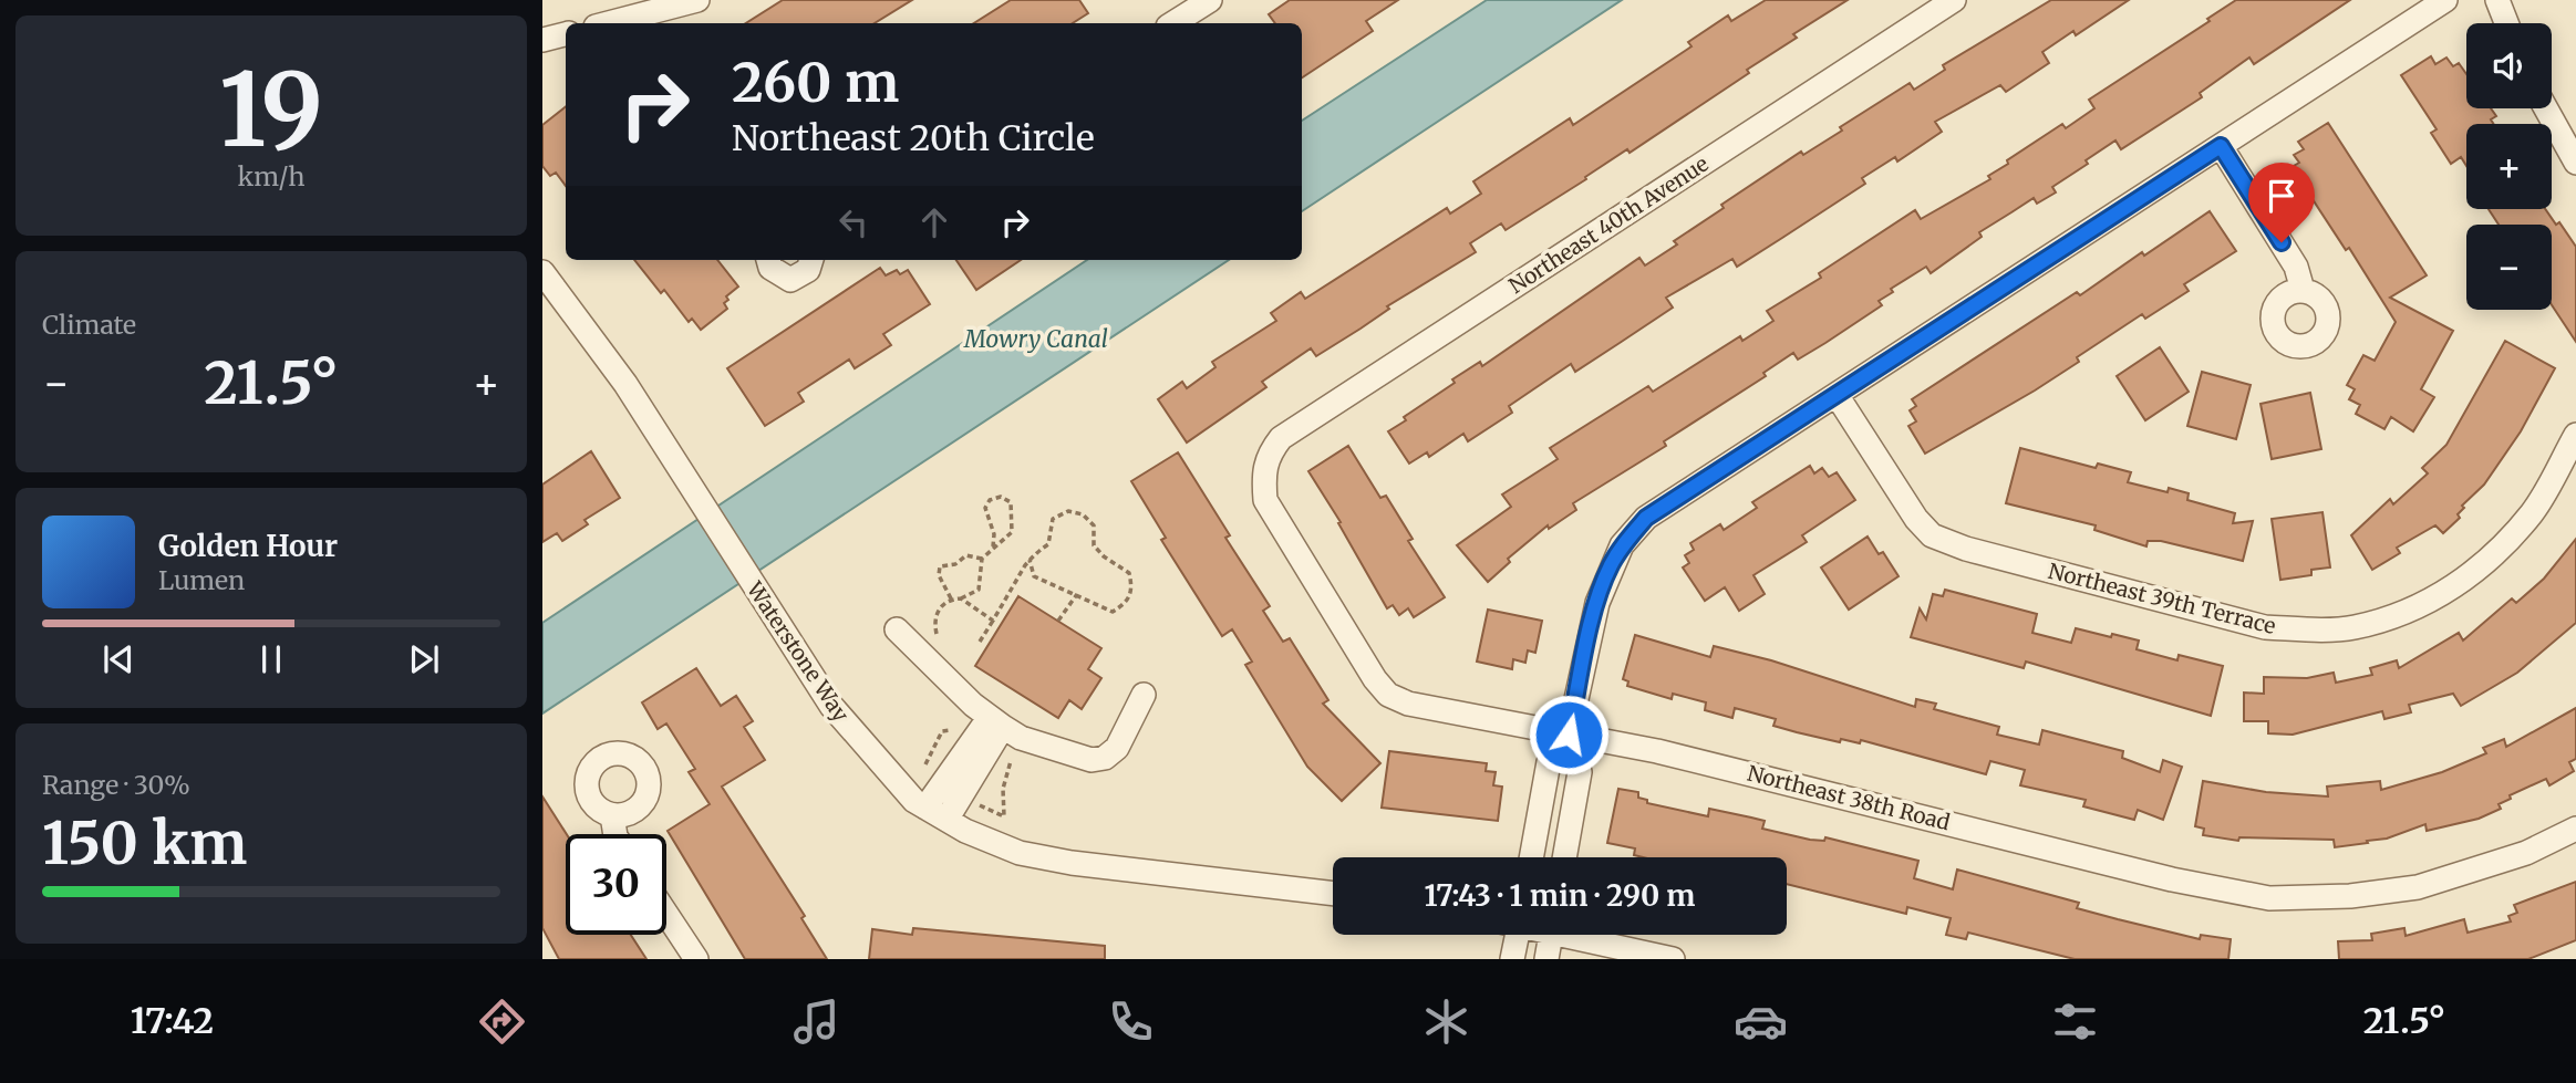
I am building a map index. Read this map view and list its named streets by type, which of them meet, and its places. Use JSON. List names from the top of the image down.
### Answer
{
  "streets": {
    "street": [
      "Northeast 40th Avenue",
      "Northeast 39th Terrace",
      "Waterstone Way",
      "Northeast 38th Road"
    ]
  },
  "crossings": [
    ["Northeast 40th Avenue", "Northeast 38th Road"]
  ],
  "water": ["Mowry Canal"],
  "page": {
    "tile": [
      ["19", "km/h"],
      "Climate",
      ["Range · 30%", "150 km"]
    ],
    "map_buttons": ["+", "−"],
    "turn": ["260 m", "Northeast 20th Circle"],
    "heat": ["−", "21.5°", "+"],
    "song": ["Golden Hour", "Lumen"],
    "limit": "30",
    "trip": "17:43 · 1 min · 290 m",
    "tabs": ["17:42", "21.5°"]
  }
}
